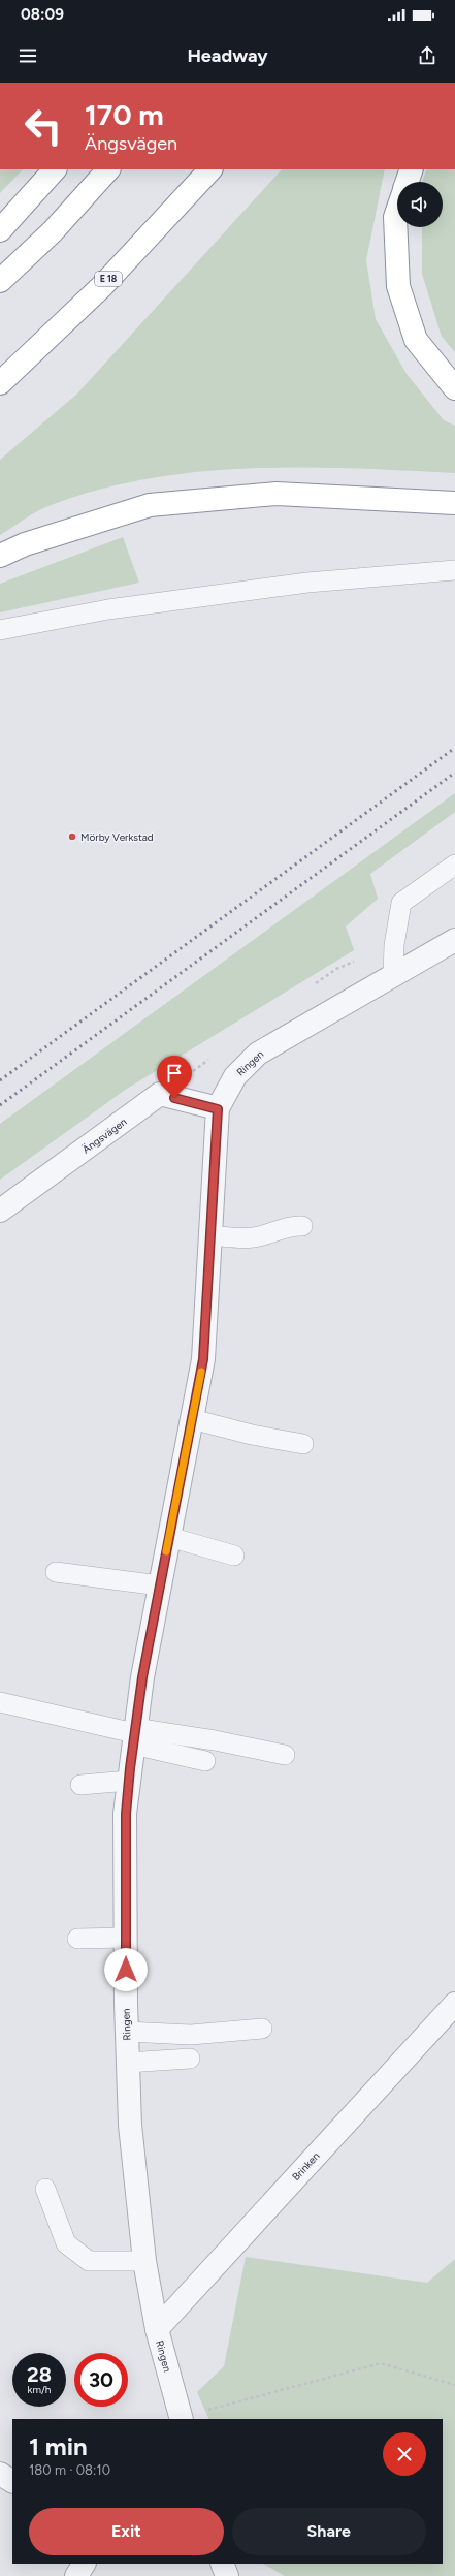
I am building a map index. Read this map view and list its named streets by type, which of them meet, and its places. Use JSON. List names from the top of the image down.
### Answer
{
  "streets": {
    "highway": ["E 18"],
    "street": ["Ringen", "Ängsvägen", "Brinken"]
  },
  "crossings": [
    ["Ringen", "Ängsvägen"],
    ["Ringen", "Brinken"]
  ],
  "places": ["Mörby Verkstad"],
  "page": {
    "status": "08:09",
    "header": "Headway",
    "turn": ["170 m", "Ängsvägen"],
    "speed": "28 km/h",
    "limit": "30",
    "heading": ["1 min", "180 m · 08:10"],
    "buttons": ["Exit", "Share"]
  }
}
